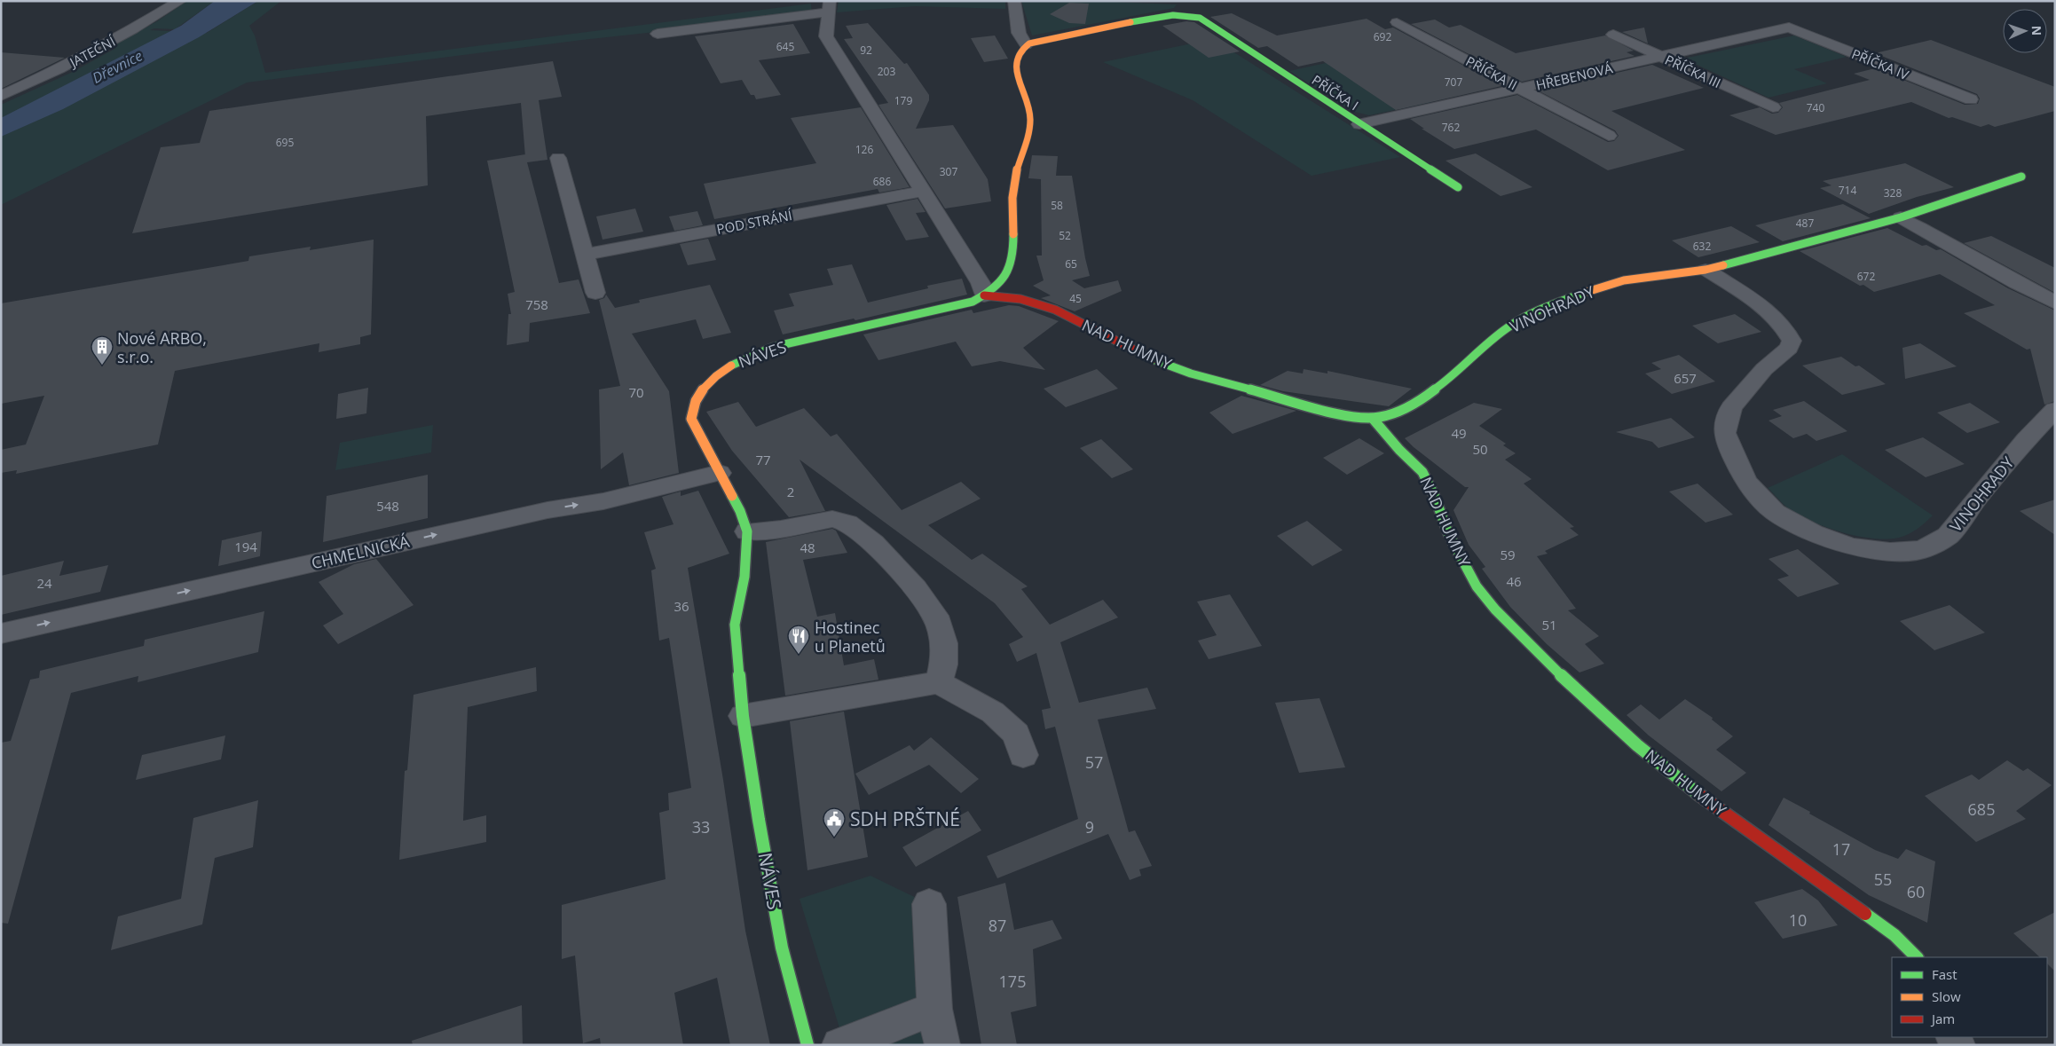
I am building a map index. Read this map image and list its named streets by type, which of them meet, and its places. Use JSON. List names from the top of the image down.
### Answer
{
  "streets": {
    "street": [
      "JATEČNÍ",
      "PŘÍČKA IV",
      "PŘÍČKA III",
      "PŘÍČKA II",
      "HŘEBENOVÁ",
      "PŘÍČKA I",
      "POD STRÁNÍ",
      "VINOHRADY",
      "NAD HUMNY",
      "NÁVES",
      "CHMELNICKÁ"
    ]
  },
  "crossings": [
    ["PŘÍČKA IV", "HŘEBENOVÁ"],
    ["PŘÍČKA III", "HŘEBENOVÁ"],
    ["PŘÍČKA II", "HŘEBENOVÁ"],
    ["HŘEBENOVÁ", "PŘÍČKA I"],
    ["VINOHRADY", "NAD HUMNY"],
    ["NAD HUMNY", "NÁVES"],
    ["NÁVES", "CHMELNICKÁ"]
  ],
  "one_way": ["CHMELNICKÁ"],
  "water": ["Dřevnice"],
  "places": {
    "building": ["Nové ARBO, s.r.o."],
    "restaurant": ["Hostinec u Planetů"],
    "public building": ["SDH PRŠTNÉ"]
  },
  "house_numbers": [
    "692",
    "645",
    "92",
    "203",
    "707",
    "179",
    "740",
    "762",
    "695",
    "126",
    "307",
    "686",
    "714",
    "328",
    "58",
    "487",
    "52",
    "632",
    "65",
    "672",
    "45",
    "758",
    "657",
    "70",
    "49",
    "50",
    "77",
    "2",
    "548",
    "194",
    "48",
    "59",
    "46",
    "24",
    "36",
    "51",
    "57",
    "685",
    "33",
    "9",
    "17",
    "55",
    "60",
    "10",
    "87",
    "175"
  ],
  "legend": ["Fast", "Slow", "Jam"],
  "north": "right"
}
